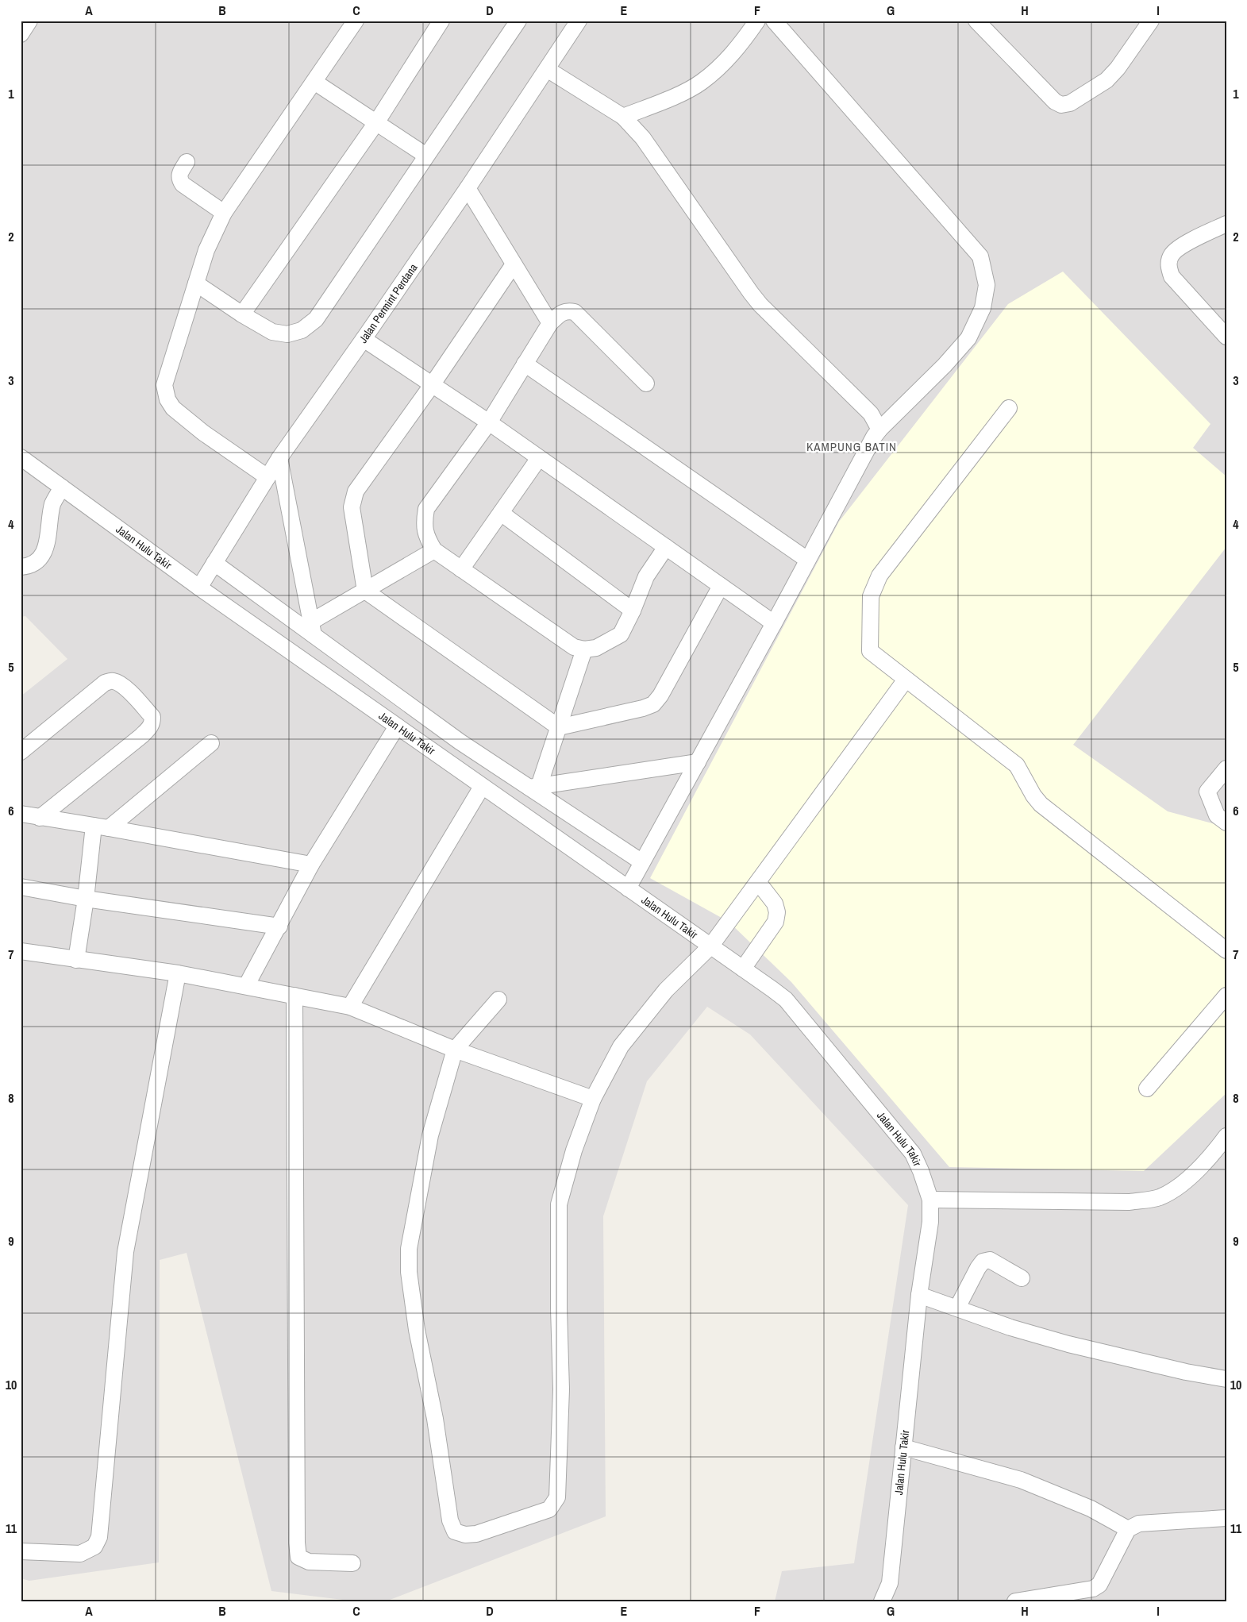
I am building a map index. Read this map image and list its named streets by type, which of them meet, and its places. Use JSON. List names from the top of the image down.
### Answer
{
  "streets": {
    "street": ["Jalan Permint Perdana", "Jalan Hulu Takir"]
  },
  "crossings": [
    ["Jalan Permint Perdana", "Jalan Hulu Takir"]
  ],
  "districts": ["KAMPUNG BATIN"],
  "grid": {
    "columns": [
      "A",
      "B",
      "C",
      "D",
      "E",
      "F",
      "G",
      "H",
      "I"
    ],
    "rows": [
      "1",
      "2",
      "3",
      "4",
      "5",
      "6",
      "7",
      "8",
      "9",
      "10",
      "11"
    ]
  }
}
